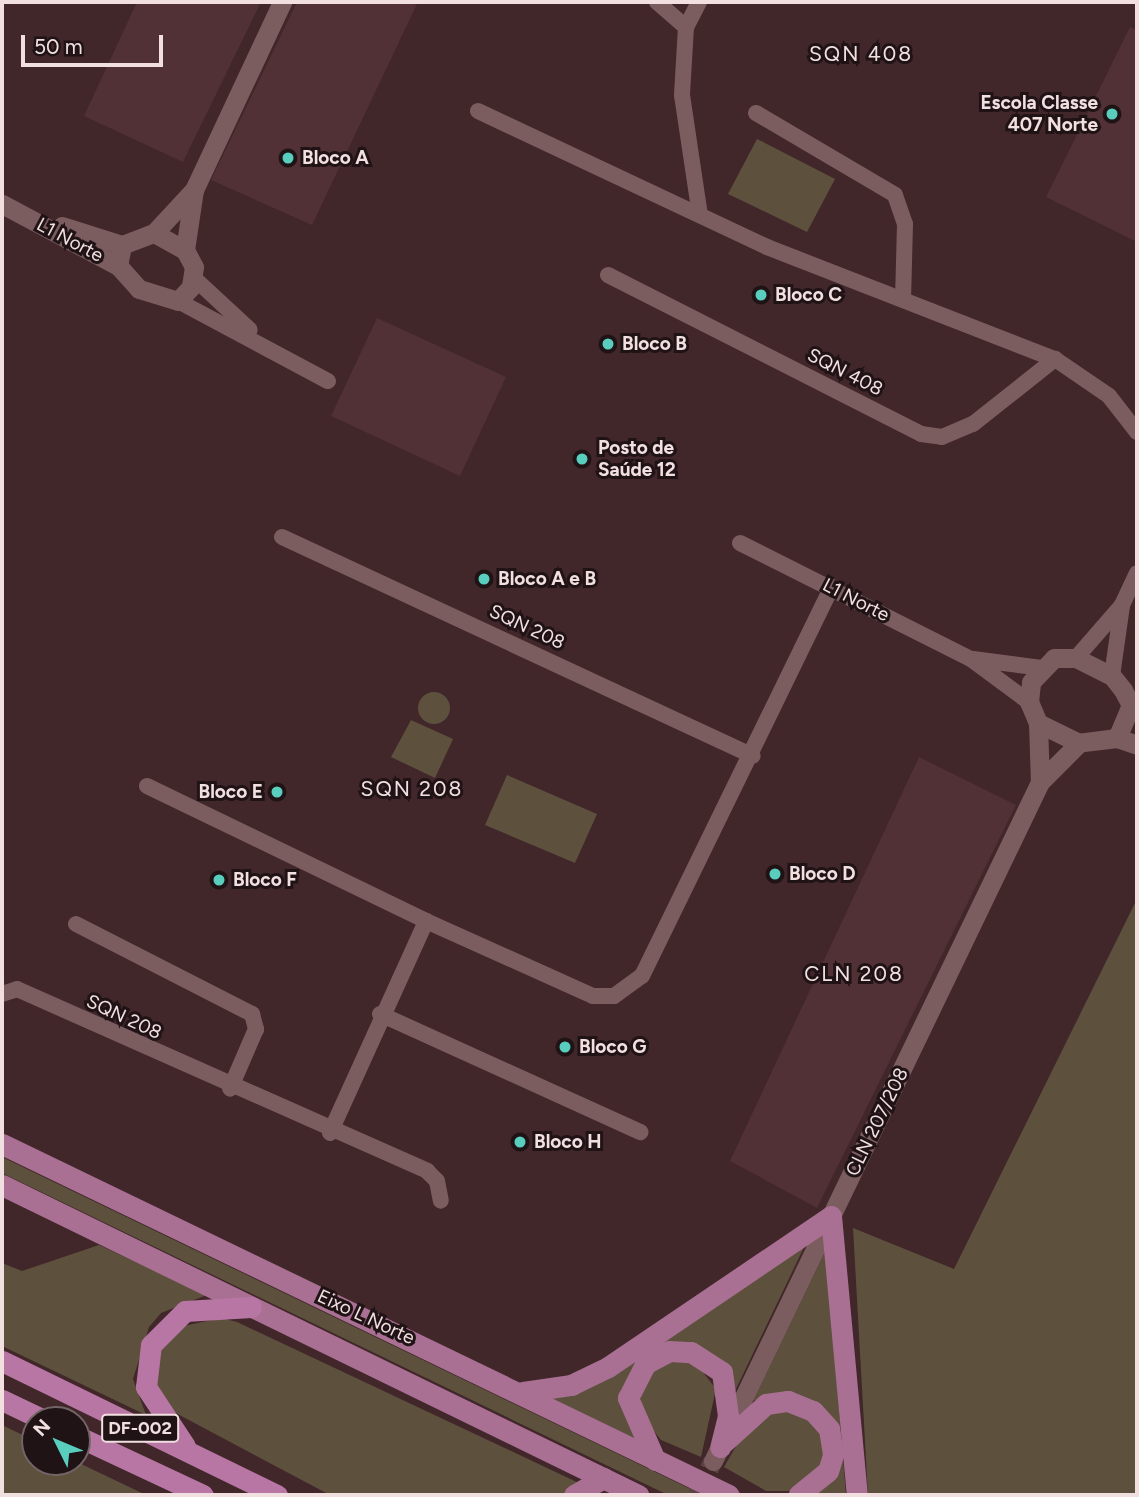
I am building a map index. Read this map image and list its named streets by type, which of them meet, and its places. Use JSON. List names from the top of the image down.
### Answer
{
  "streets": {
    "highway": ["DF-002"],
    "main road": ["Eixo L Norte"],
    "street": [
      "L1 Norte",
      "SQN 408",
      "SQN 208",
      "CLN 207/208"
    ]
  },
  "crossings": [
    ["L1 Norte", "CLN 207/208"]
  ],
  "districts": ["SQN 408", "SQN 208", "CLN 208"],
  "places": [
    "Escola Classe 407 Norte",
    "Bloco A",
    "Bloco C",
    "Bloco B",
    "Posto de Saúde 12",
    "Bloco A e B",
    "Bloco E",
    "Bloco D",
    "Bloco F",
    "Bloco G",
    "Bloco H"
  ],
  "scale_bar": "50 m",
  "north": "top left"
}
